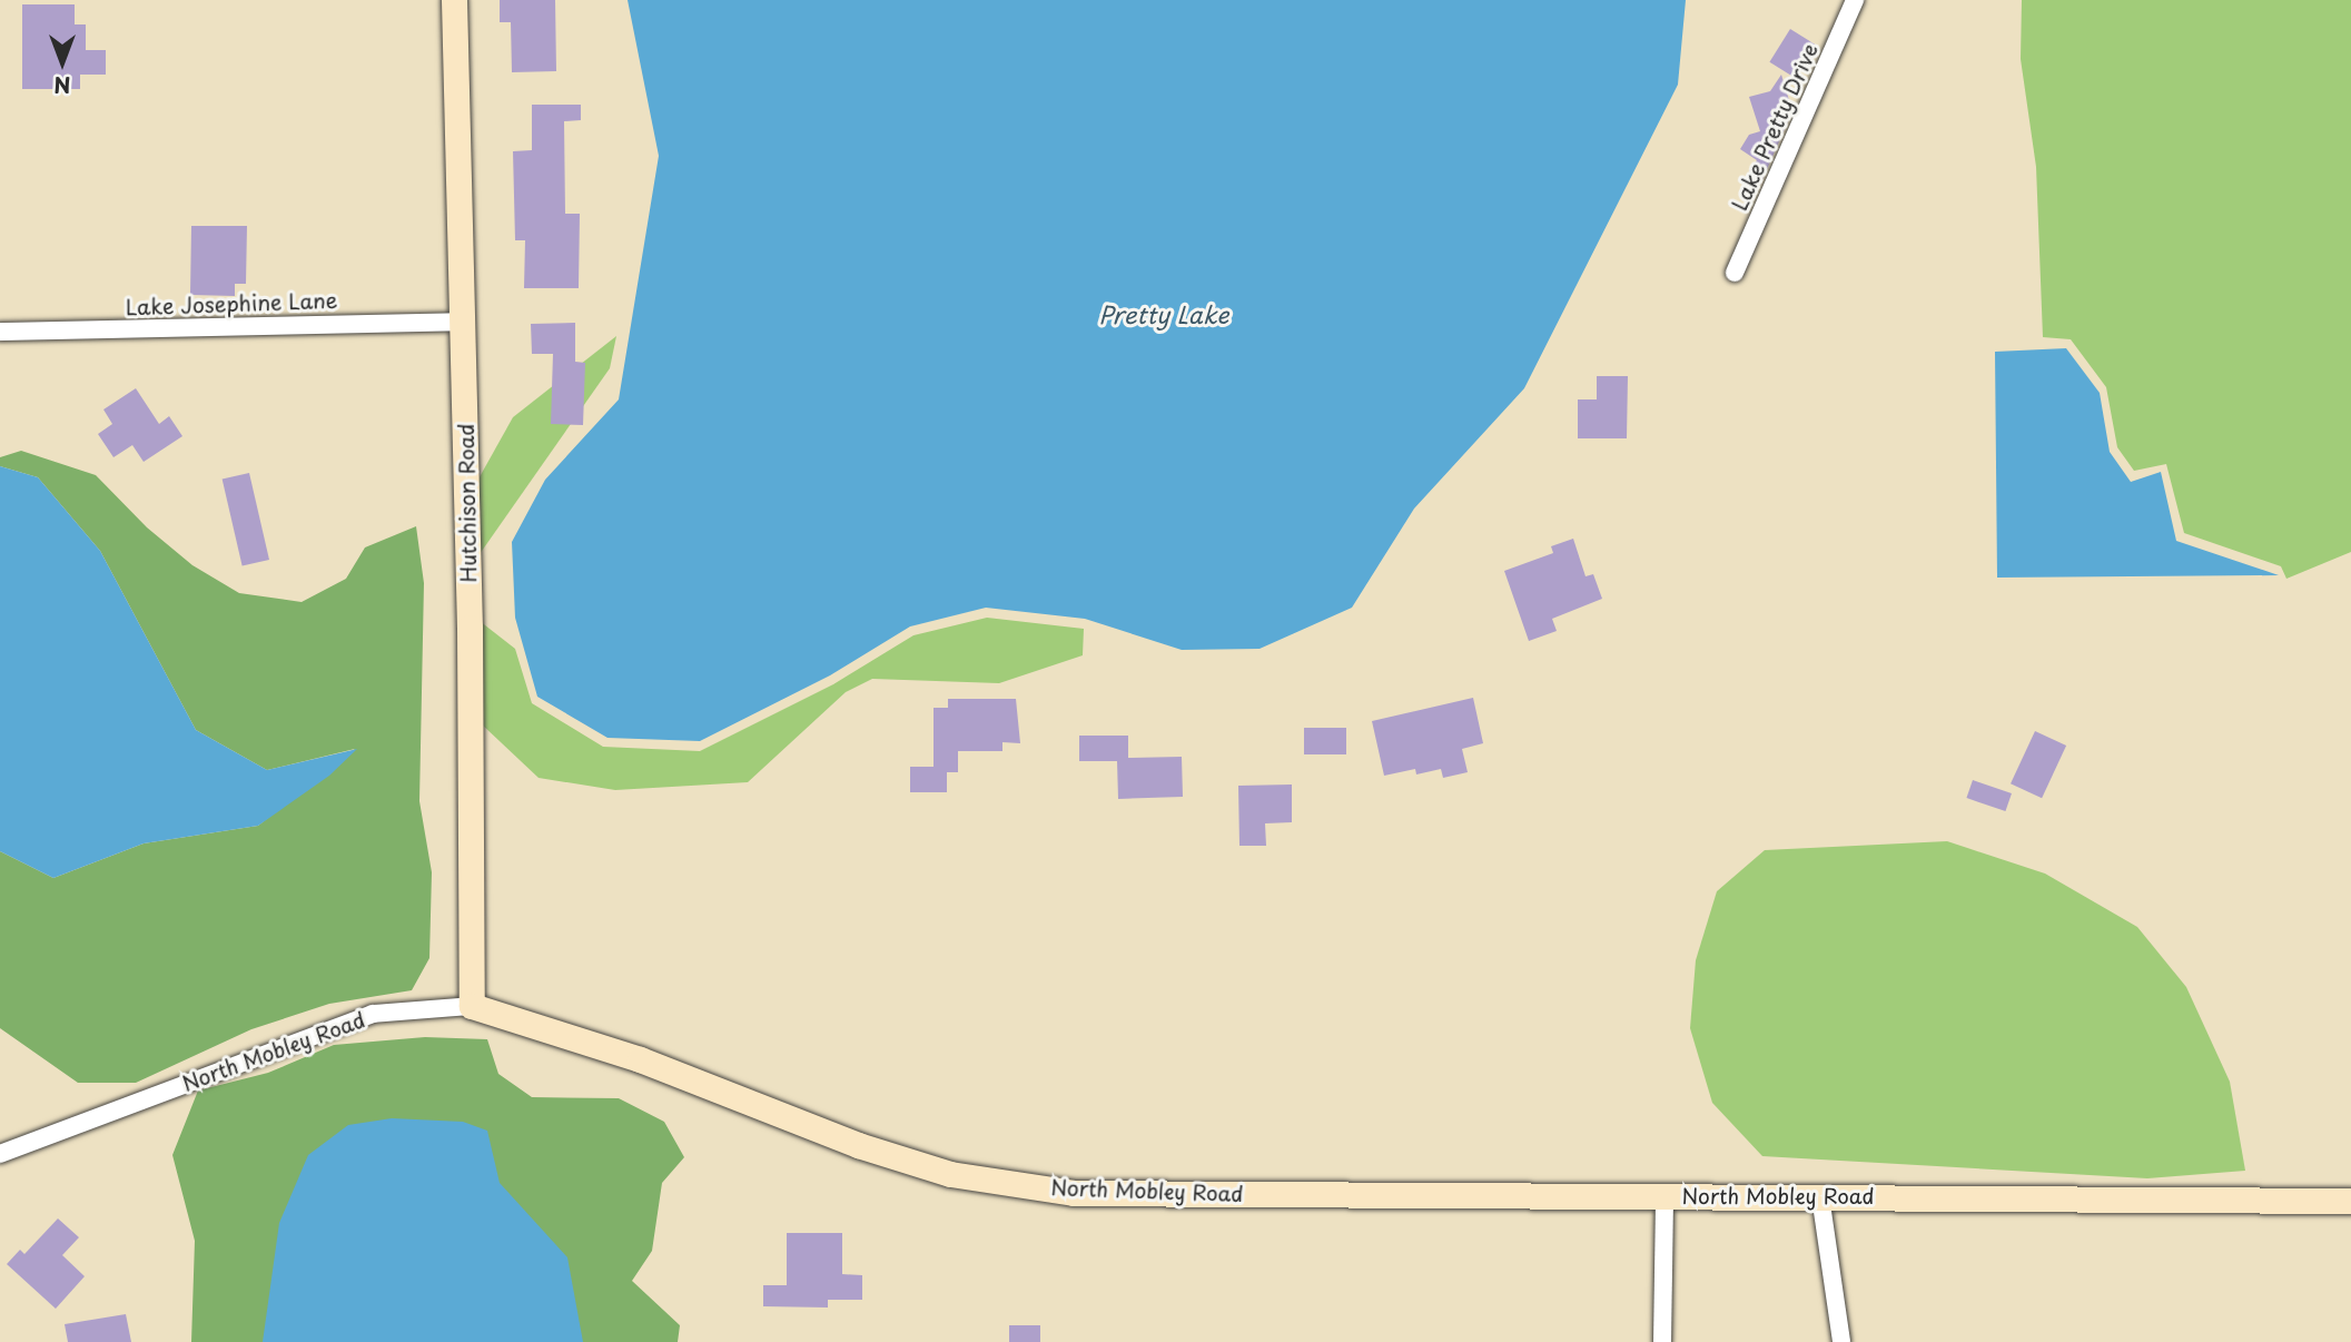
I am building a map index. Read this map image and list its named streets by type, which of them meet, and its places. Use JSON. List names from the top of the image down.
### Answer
{
  "streets": {
    "street": [
      "Lake Pretty Drive",
      "Lake Josephine Lane",
      "Hutchison Road",
      "North Mobley Road"
    ]
  },
  "crossings": [
    ["Lake Josephine Lane", "Hutchison Road"],
    ["Hutchison Road", "North Mobley Road"]
  ],
  "water": ["Pretty Lake"],
  "north": "bottom"
}
